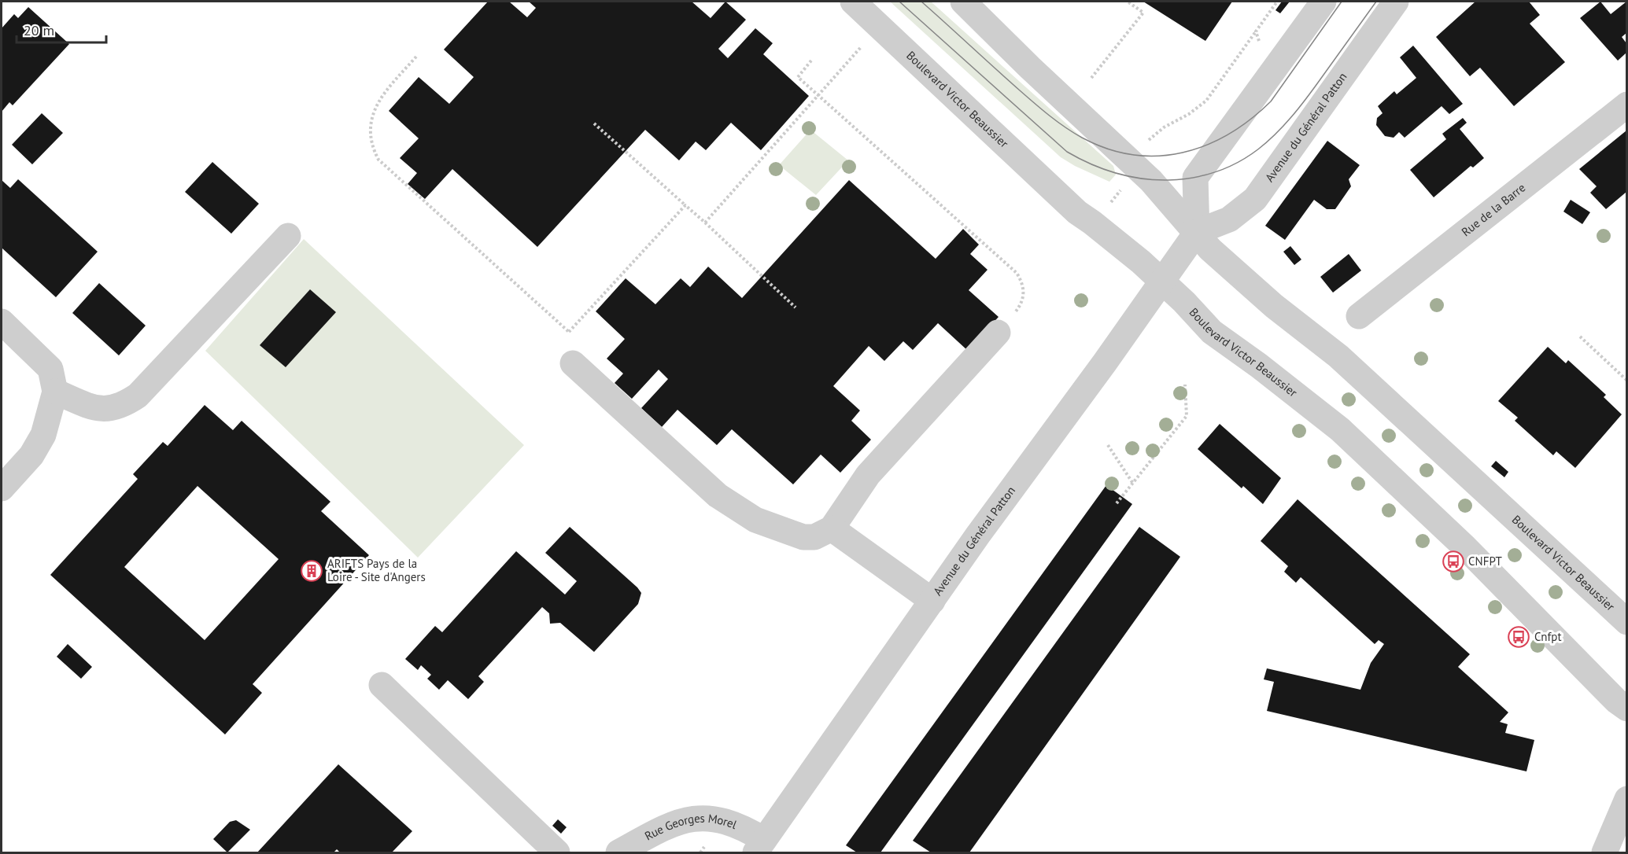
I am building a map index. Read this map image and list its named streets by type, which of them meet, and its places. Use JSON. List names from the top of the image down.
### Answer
{
  "streets": {
    "street": [
      "Boulevard Victor Beaussier",
      "Avenue du Général Patton",
      "Rue de la Barre",
      "Rue Georges Morel"
    ]
  },
  "crossings": [
    ["Boulevard Victor Beaussier", "Avenue du Général Patton"],
    ["Avenue du Général Patton", "Rue Georges Morel"]
  ],
  "places": {
    "bus stop": ["CNFPT", "Cnfpt"],
    "building": ["ARIFTS Pays de la Loire - Site d'Angers"]
  },
  "scale_bar": "20 m"
}
